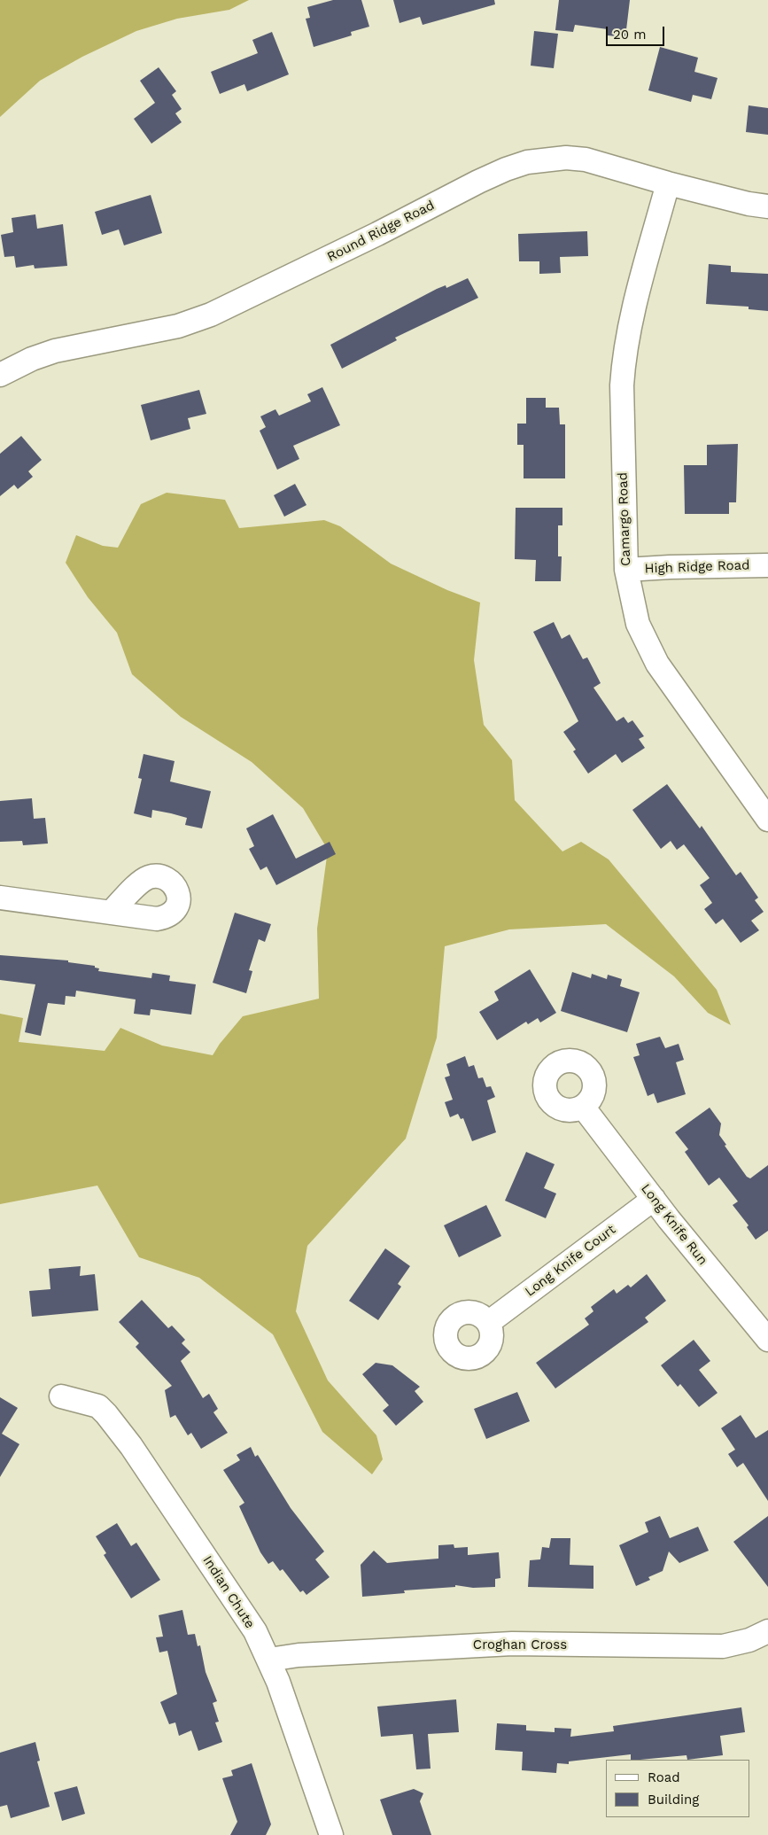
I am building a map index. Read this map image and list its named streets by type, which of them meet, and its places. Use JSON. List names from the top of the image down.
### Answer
{
  "streets": {
    "street": [
      "Round Ridge Road",
      "Camargo Road",
      "High Ridge Road",
      "Long Knife Run",
      "Long Knife Court",
      "Indian Chute",
      "Croghan Cross"
    ]
  },
  "crossings": [
    ["Round Ridge Road", "Camargo Road"],
    ["Camargo Road", "High Ridge Road"],
    ["Long Knife Run", "Long Knife Court"],
    ["Indian Chute", "Croghan Cross"]
  ],
  "legend": ["Road", "Building"],
  "scale_bar": "20 m"
}
